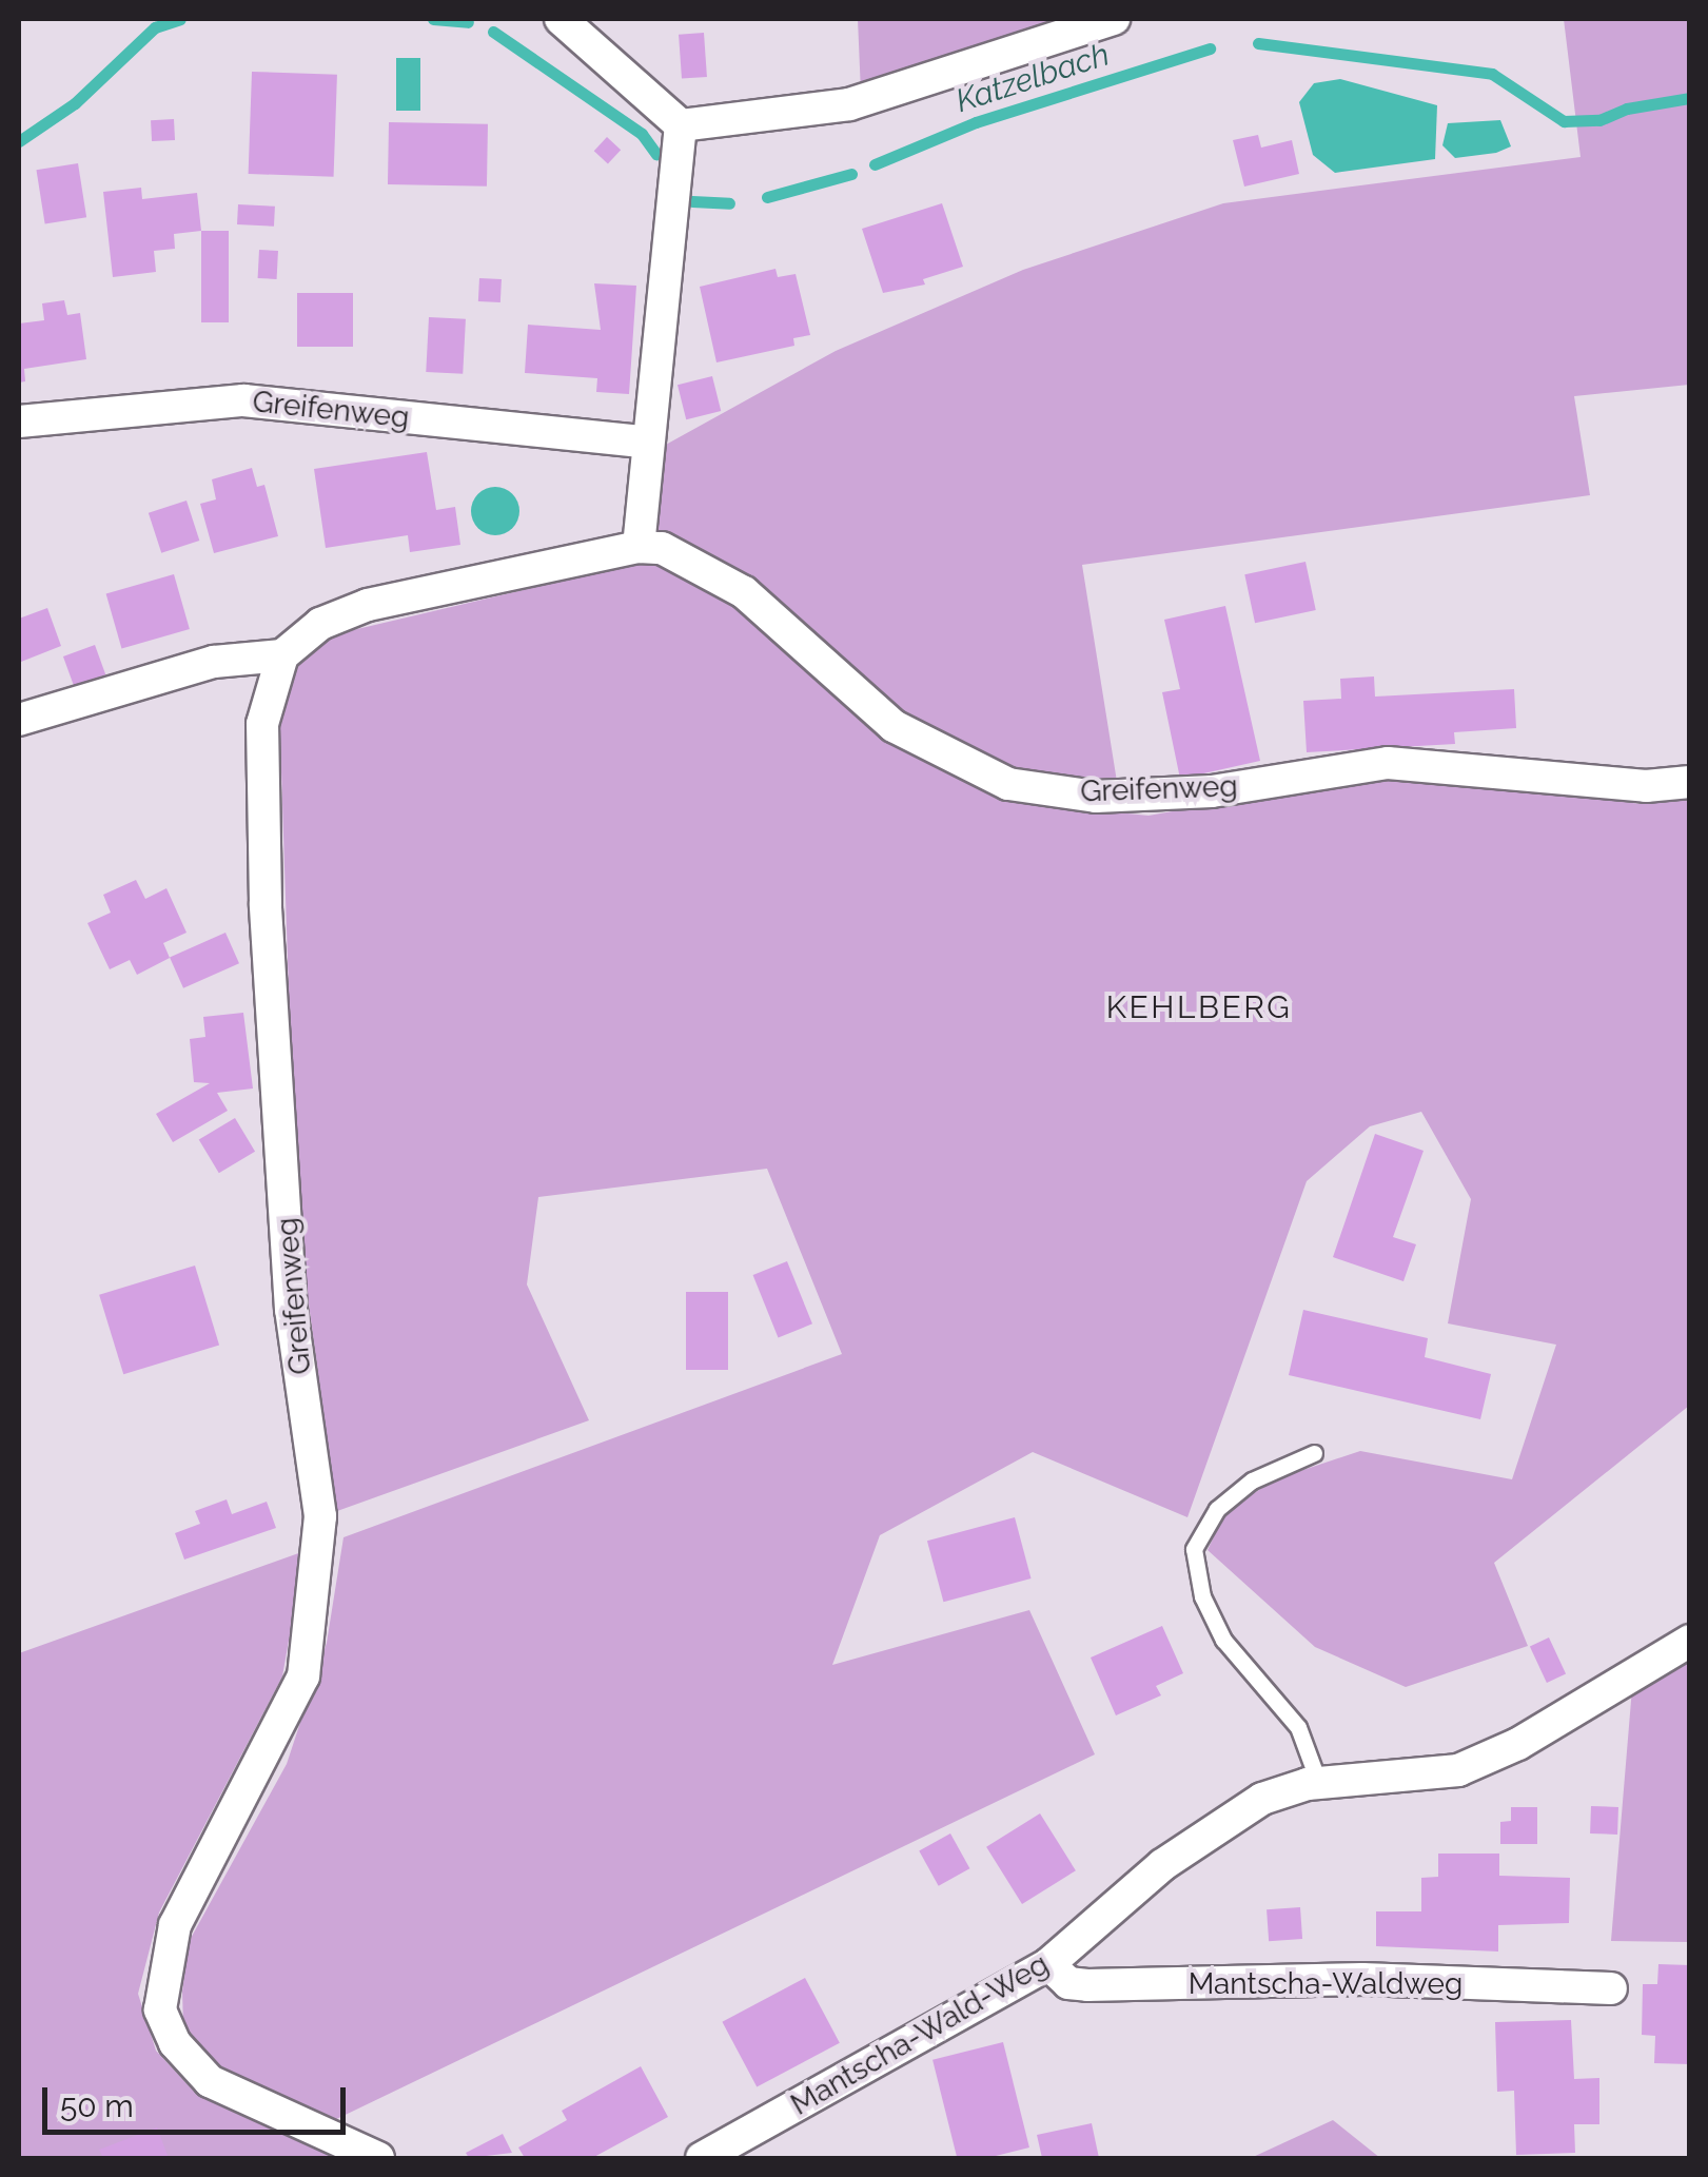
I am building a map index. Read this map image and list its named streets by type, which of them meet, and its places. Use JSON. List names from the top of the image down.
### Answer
{
  "streets": {
    "street": ["Greifenweg", "Mantscha-Waldweg", "Mantscha-Wald-Weg"]
  },
  "crossings": [
    ["Mantscha-Waldweg", "Mantscha-Wald-Weg"]
  ],
  "districts": ["KEHLBERG"],
  "water": ["Katzelbach"],
  "scale_bar": "50 m"
}
